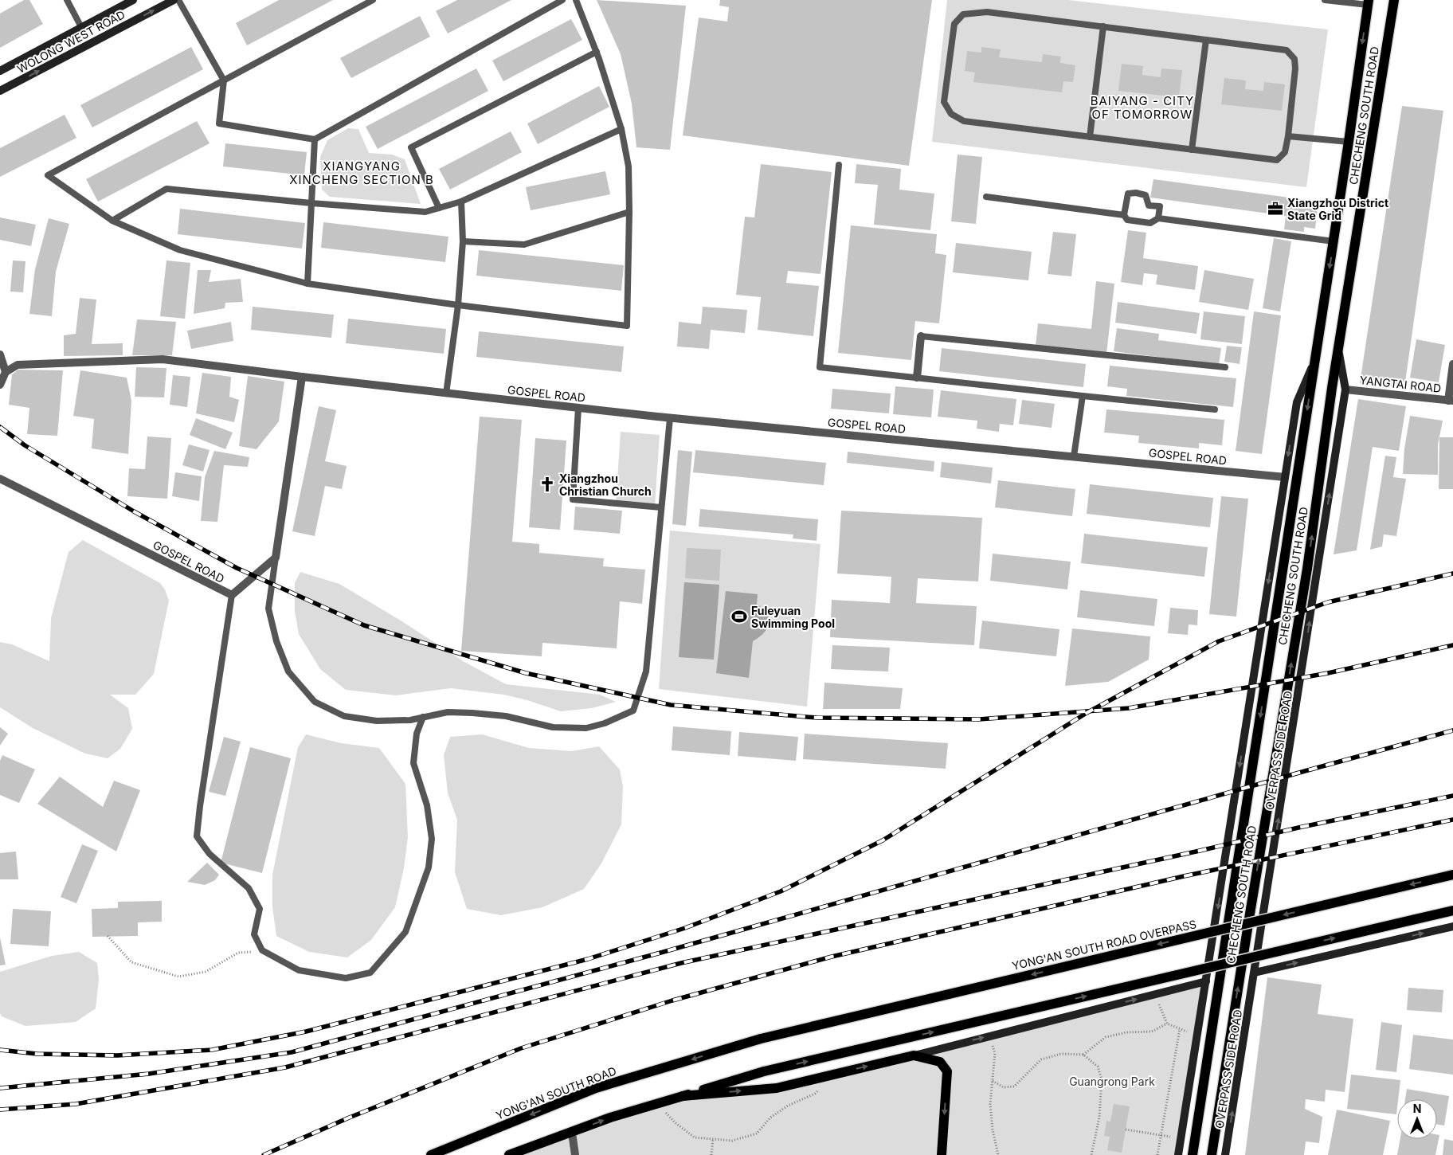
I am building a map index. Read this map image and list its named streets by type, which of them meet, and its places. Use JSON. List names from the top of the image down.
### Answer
{
  "streets": {
    "main road": ["CHECHENG SOUTH ROAD", "YONG'AN SOUTH ROAD OVERPASS", "YONG'AN SOUTH ROAD"],
    "street": [
      "WOLONG WEST ROAD",
      "YANGTAI ROAD",
      "GOSPEL ROAD",
      "OVERPASS SIDE ROAD"
    ]
  },
  "crossings": [
    ["CHECHENG SOUTH ROAD", "OVERPASS SIDE ROAD"],
    ["YANGTAI ROAD", "OVERPASS SIDE ROAD"],
    ["YONG'AN SOUTH ROAD OVERPASS", "YONG'AN SOUTH ROAD"]
  ],
  "districts": ["BAIYANG - CITY OF TOMORROW", "XIANGYANG XINCHENG SECTION B"],
  "parks": ["Guangrong Park"],
  "places": {
    "office": ["Xiangzhou District State Grid"],
    "church": ["Xiangzhou Christian Church"],
    "sports": ["Fuleyuan Swimming Pool"]
  },
  "north": "top"
}
